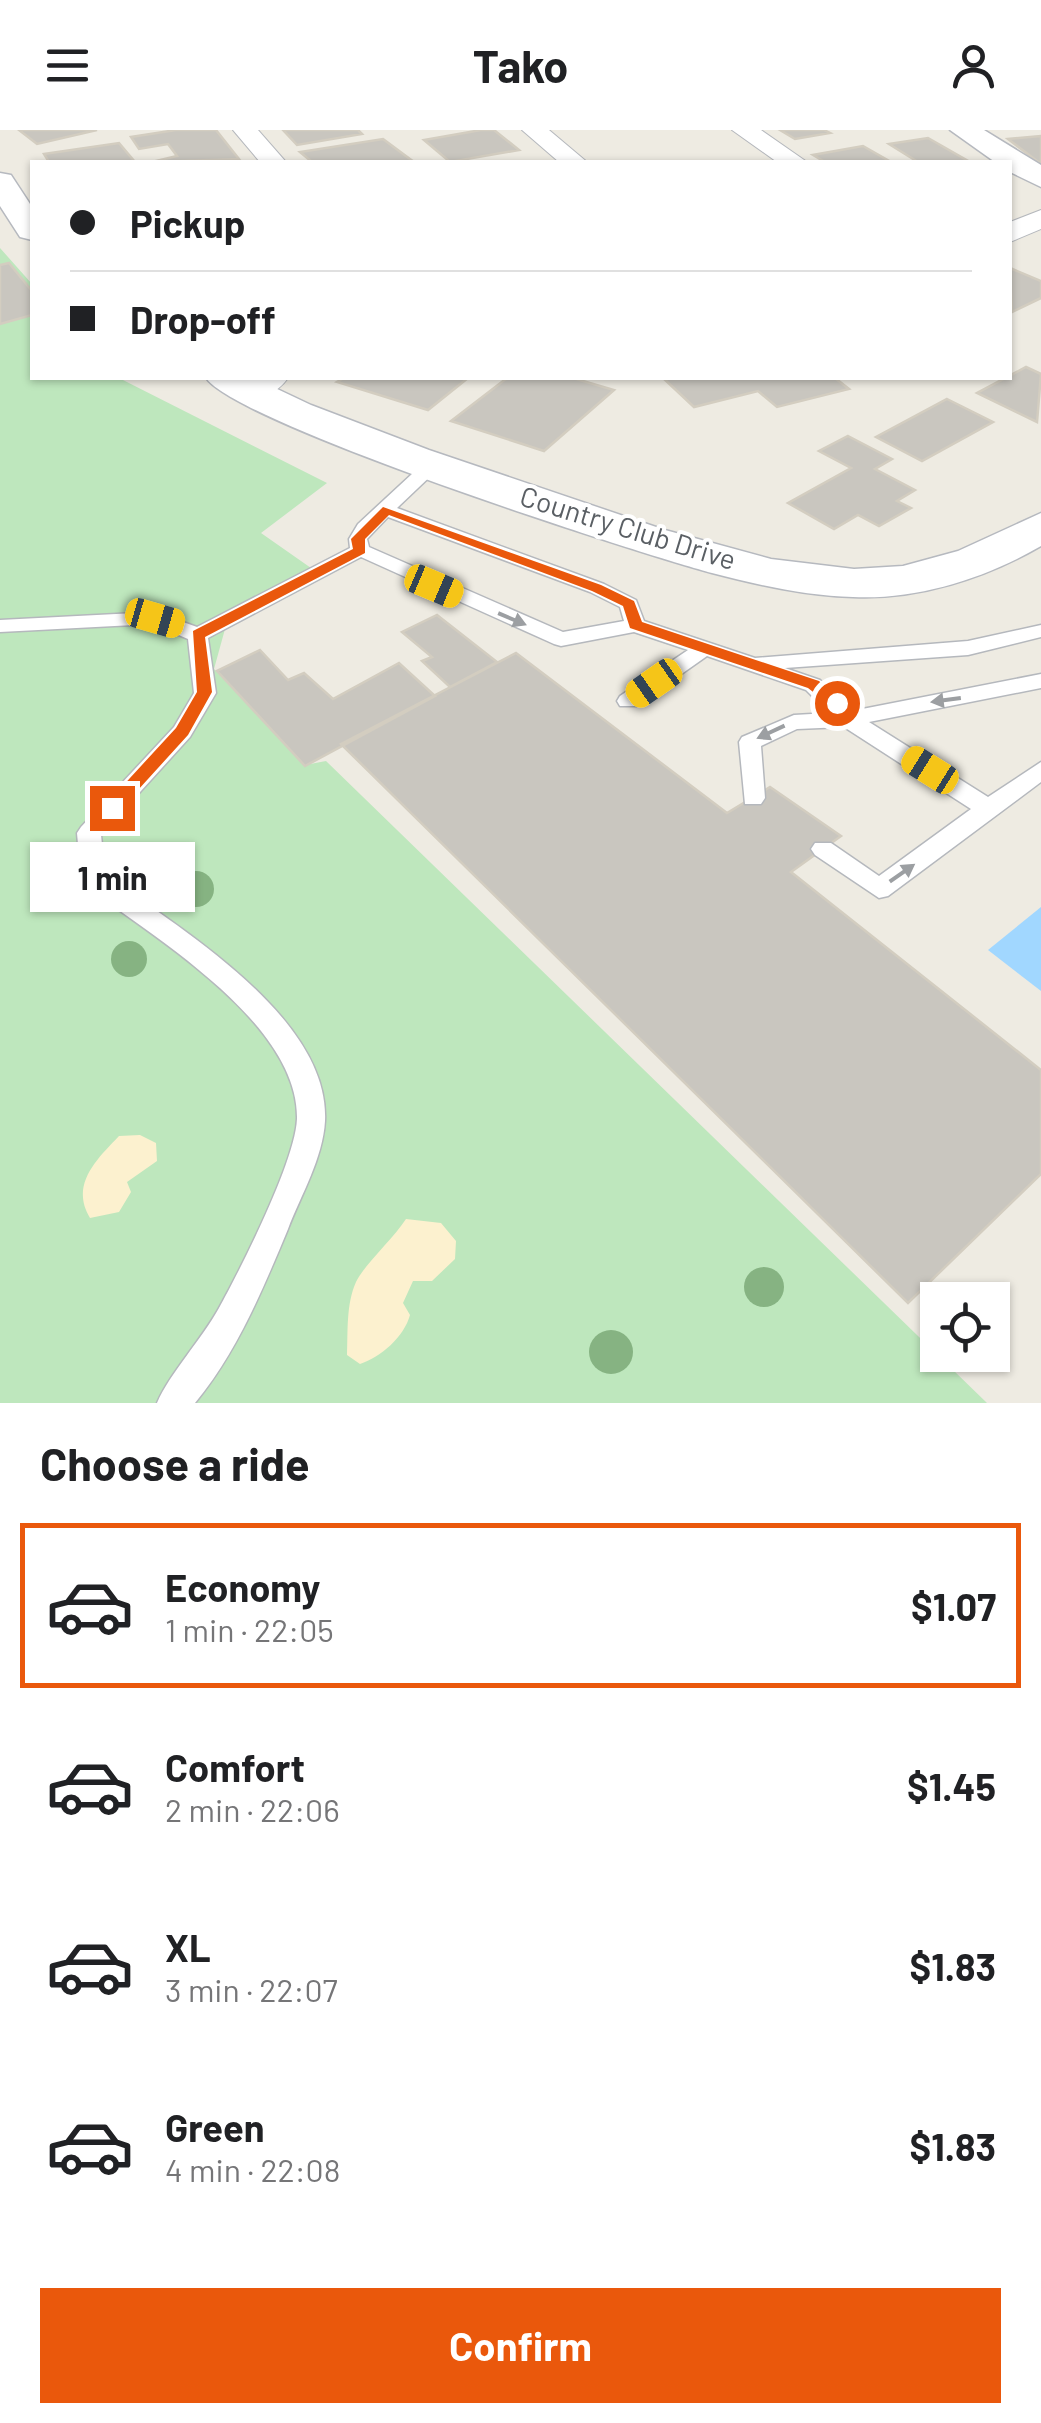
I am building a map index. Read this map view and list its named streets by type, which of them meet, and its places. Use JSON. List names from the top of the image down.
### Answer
{
  "streets": {
    "street": ["Country Club Drive"]
  },
  "page": {
    "header": "Tako",
    "banner": ["Pickup", "Drop-off"],
    "bubble": "1 min",
    "heading": "Choose a ride",
    "list": [
      {
        "name": "Economy",
        "note": "1 min · 22:05",
        "value": "$1.07"
      },
      {
        "name": "Comfort",
        "note": "2 min · 22:06",
        "value": "$1.45"
      },
      {
        "name": "XL",
        "note": "3 min · 22:07",
        "value": "$1.83"
      },
      {
        "name": "Green",
        "note": "4 min · 22:08",
        "value": "$1.83"
      }
    ],
    "buttons": "Confirm"
  }
}
